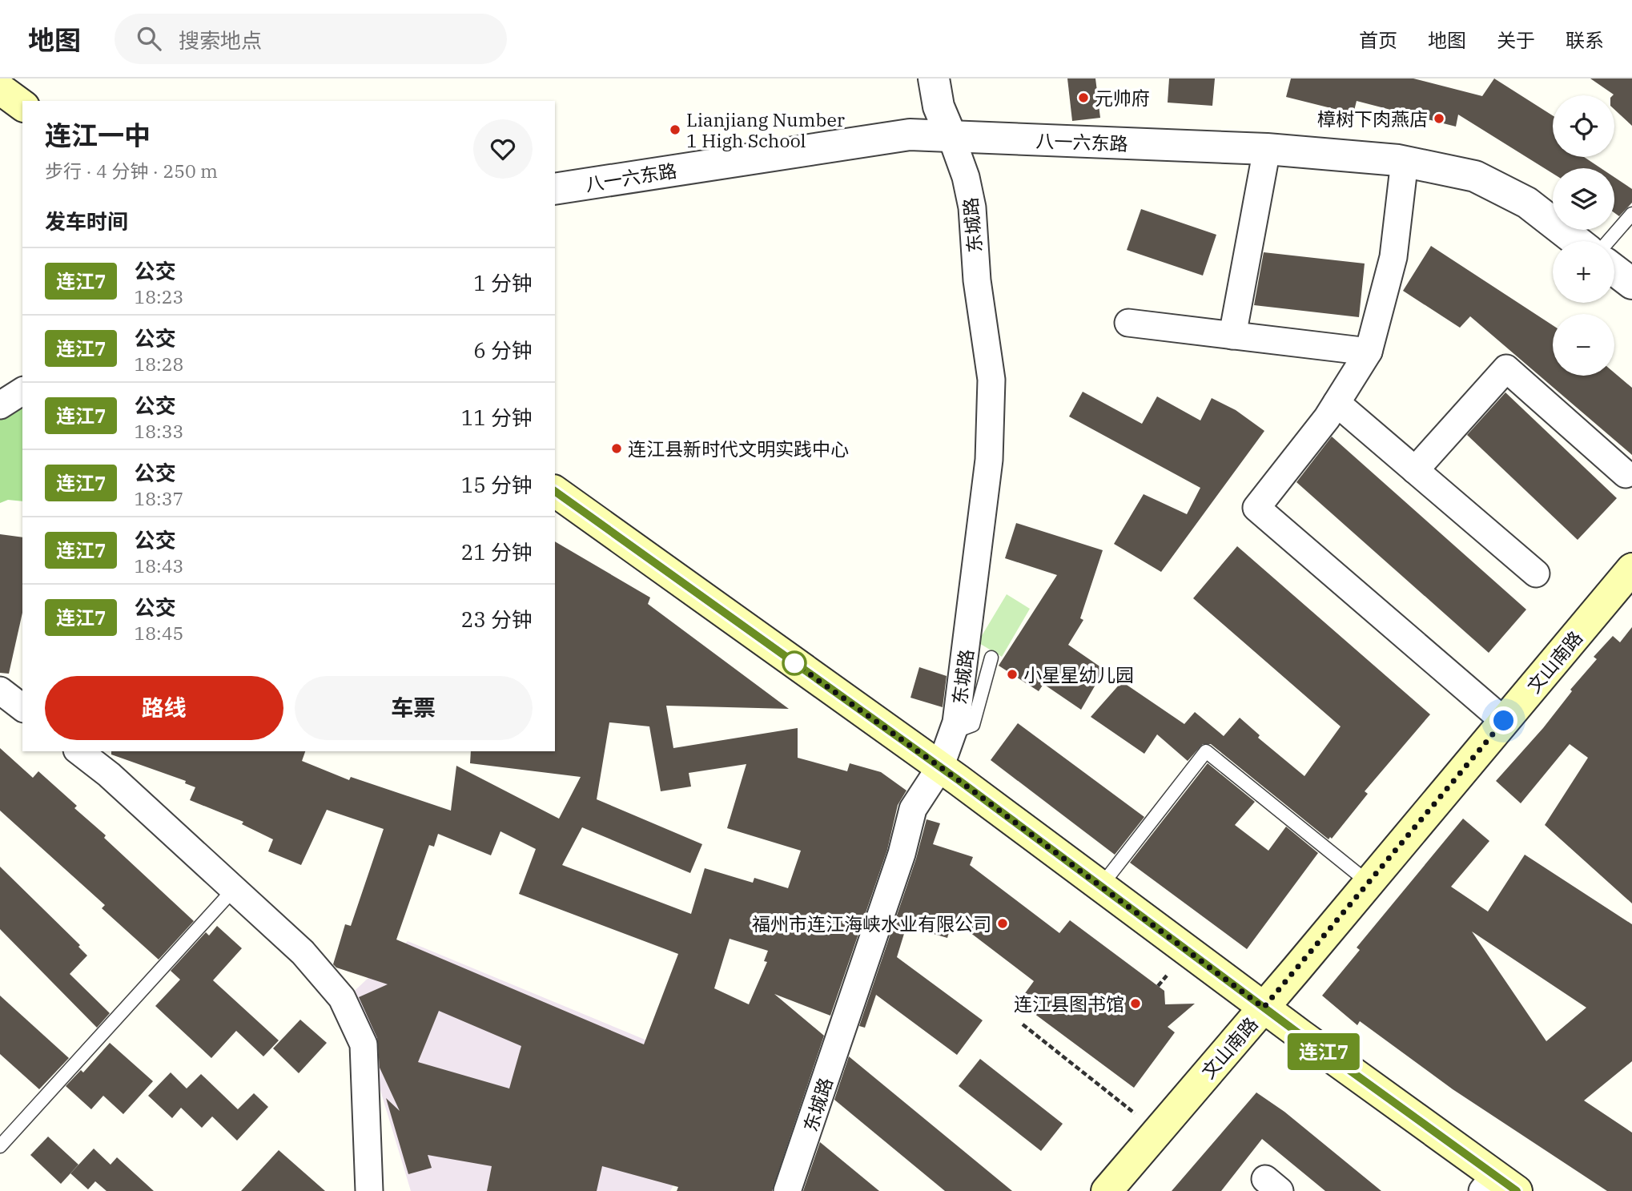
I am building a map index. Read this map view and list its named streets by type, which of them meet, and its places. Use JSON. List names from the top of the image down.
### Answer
{
  "streets": {
    "main road": ["文山南路"],
    "street": ["八一六东路", "东城路"]
  },
  "crossings": [
    ["八一六东路", "东城路"]
  ],
  "places": [
    "元帅府",
    "樟树下肉燕店",
    "Lianjiang Number 1 High School",
    "连江县新时代文明实践中心",
    "小星星幼儿园",
    "福州市连江海峡水业有限公司",
    "连江县图书馆"
  ],
  "lines": ["bus line 连江7"],
  "page": {
    "header": "地图",
    "search": "搜索地点",
    "nav": [
      "首页",
      "地图",
      "关于",
      "联系"
    ],
    "on_map": "连江7",
    "map_buttons": ["+", "−"],
    "heading": [
      ["连江一中", "步行 · 4 分钟 · 250 m"],
      "发车时间"
    ],
    "list": [
      {
        "mark": "连江7",
        "name": "公交",
        "note": "18:23",
        "value": "1 分钟"
      },
      {
        "mark": "连江7",
        "name": "公交",
        "note": "18:28",
        "value": "6 分钟"
      },
      {
        "mark": "连江7",
        "name": "公交",
        "note": "18:33",
        "value": "11 分钟"
      },
      {
        "mark": "连江7",
        "name": "公交",
        "note": "18:37",
        "value": "15 分钟"
      },
      {
        "mark": "连江7",
        "name": "公交",
        "note": "18:43",
        "value": "21 分钟"
      },
      {
        "mark": "连江7",
        "name": "公交",
        "note": "18:45",
        "value": "23 分钟"
      }
    ],
    "buttons": ["路线", "车票"]
  }
}
